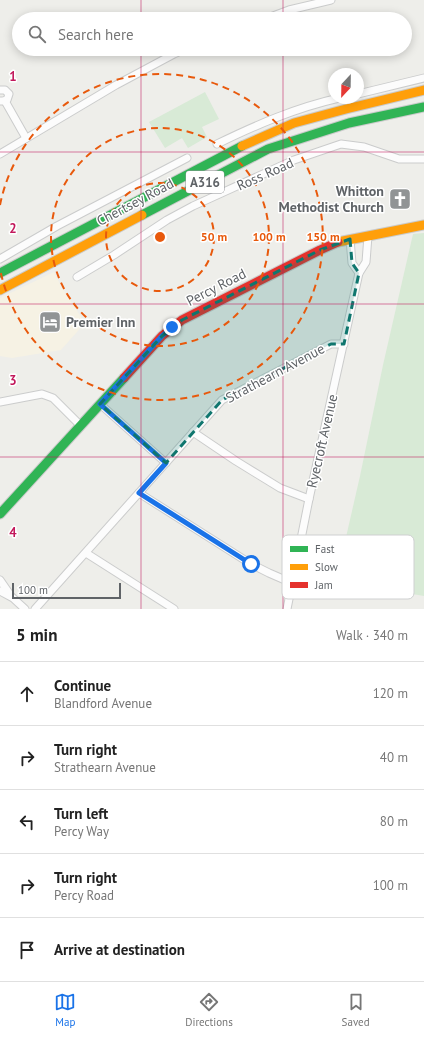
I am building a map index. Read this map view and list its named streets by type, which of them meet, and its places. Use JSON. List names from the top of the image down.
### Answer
{
  "streets": {
    "main road": ["A316", "Chertsey Road", "Percy Road"],
    "street": ["Ross Road", "Strathearn Avenue", "Ryecroft Avenue"]
  },
  "crossings": [
    ["Percy Road", "Ryecroft Avenue"],
    ["Strathearn Avenue", "Ryecroft Avenue"]
  ],
  "places": {
    "church": ["Whitton Methodist Church"],
    "hotel": ["Premier Inn"]
  },
  "legend": ["Fast", "Slow", "Jam"],
  "scale_bar": "100 m",
  "north": "bottom",
  "page": {
    "search": "Search here",
    "scale": "100 m",
    "heading": ["5 min", "Walk · 340 m"],
    "list": [
      ["Continue", "Blandford Avenue", "120 m"],
      ["Turn right", "Strathearn Avenue", "40 m"],
      ["Turn left", "Percy Way", "80 m"],
      ["Turn right", "Percy Road", "100 m"],
      "Arrive at destination"
    ],
    "nav": ["Map", "Directions", "Saved"]
  },
  "grid": {
    "rows": [
      "1",
      "2",
      "3",
      "4"
    ]
  },
  "rings": ["50 m", "100 m", "150 m"]
}
